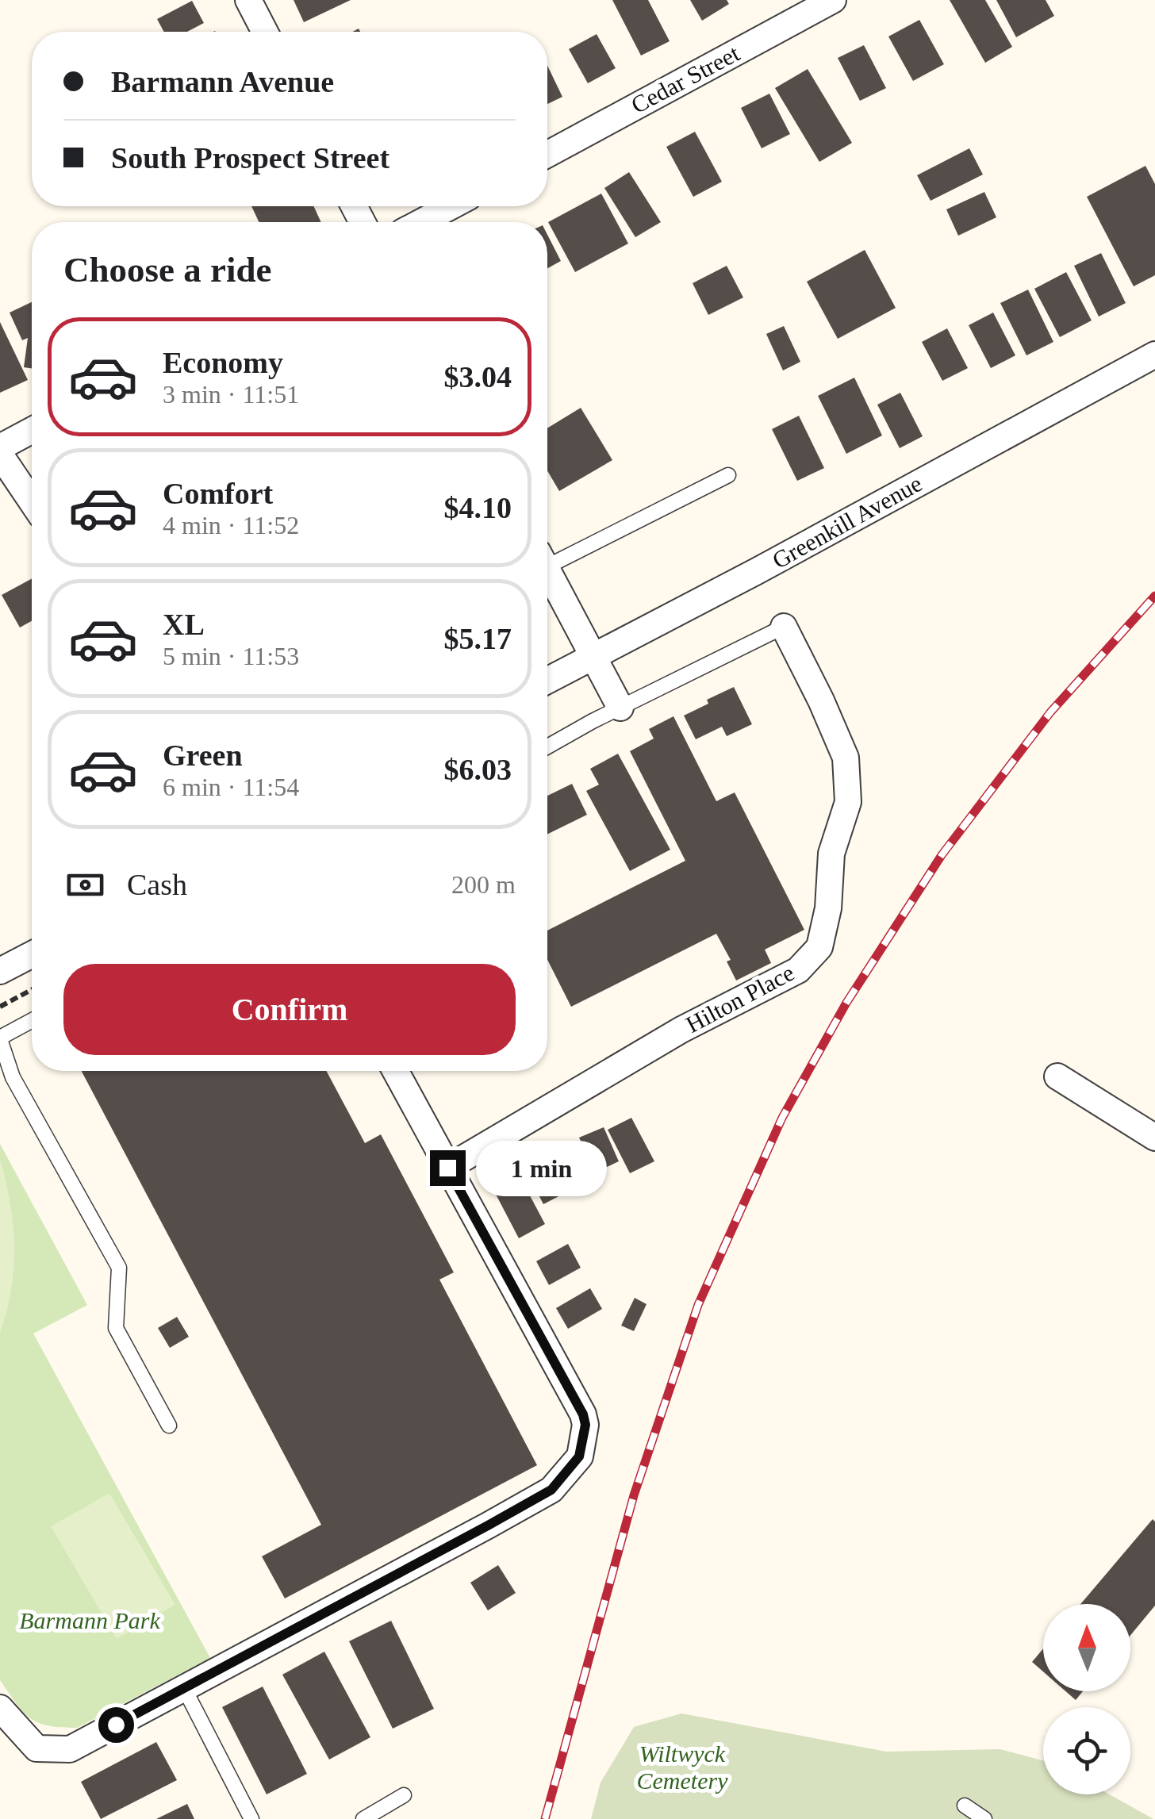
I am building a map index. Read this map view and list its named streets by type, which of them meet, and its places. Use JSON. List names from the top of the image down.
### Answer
{
  "streets": {
    "street": ["Cedar Street", "Greenkill Avenue", "Hilton Place"]
  },
  "parks": ["Barmann Park", "Wiltwyck Cemetery"],
  "north": "top",
  "page": {
    "banner": ["Barmann Avenue", "South Prospect Street"],
    "heading": "Choose a ride",
    "list": [
      {
        "name": "Economy",
        "note": "3 min · 11:51",
        "value": "$3.04"
      },
      {
        "name": "Comfort",
        "note": "4 min · 11:52",
        "value": "$4.10"
      },
      {
        "name": "XL",
        "note": "5 min · 11:53",
        "value": "$5.17"
      },
      {
        "name": "Green",
        "note": "6 min · 11:54",
        "value": "$6.03"
      }
    ],
    "pay": ["Cash", "200 m"],
    "buttons": "Confirm",
    "bubble": "1 min"
  }
}
